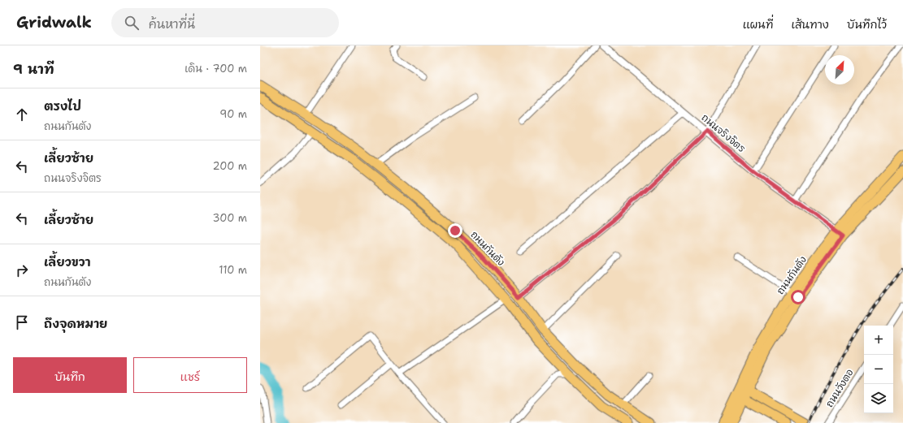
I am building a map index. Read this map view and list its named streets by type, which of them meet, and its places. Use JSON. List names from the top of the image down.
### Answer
{
  "streets": {
    "main road": ["ถนนกันตัง"],
    "street": ["ถนนจริงจิตร", "ถนนวังตอ"]
  },
  "crossings": [
    ["ถนนจริงจิตร", "ถนนกันตัง"]
  ],
  "north": "top right",
  "page": {
    "header": "Gridwalk",
    "search": "ค้นหาที่นี่",
    "nav": ["แผนที่", "เส้นทาง", "บันทึกไว้"],
    "heading": ["9 นาที", "เดิน · 700 m"],
    "list": [
      ["ตรงไป", "ถนนกันตัง", "90 m"],
      ["เลี้ยวซ้าย", "ถนนจริงจิตร", "200 m"],
      ["เลี้ยวซ้าย", "300 m"],
      ["เลี้ยวขวา", "ถนนกันตัง", "110 m"],
      "ถึงจุดหมาย"
    ],
    "map_buttons": ["+", "−"],
    "buttons": ["บันทึก", "แชร์"]
  }
}
